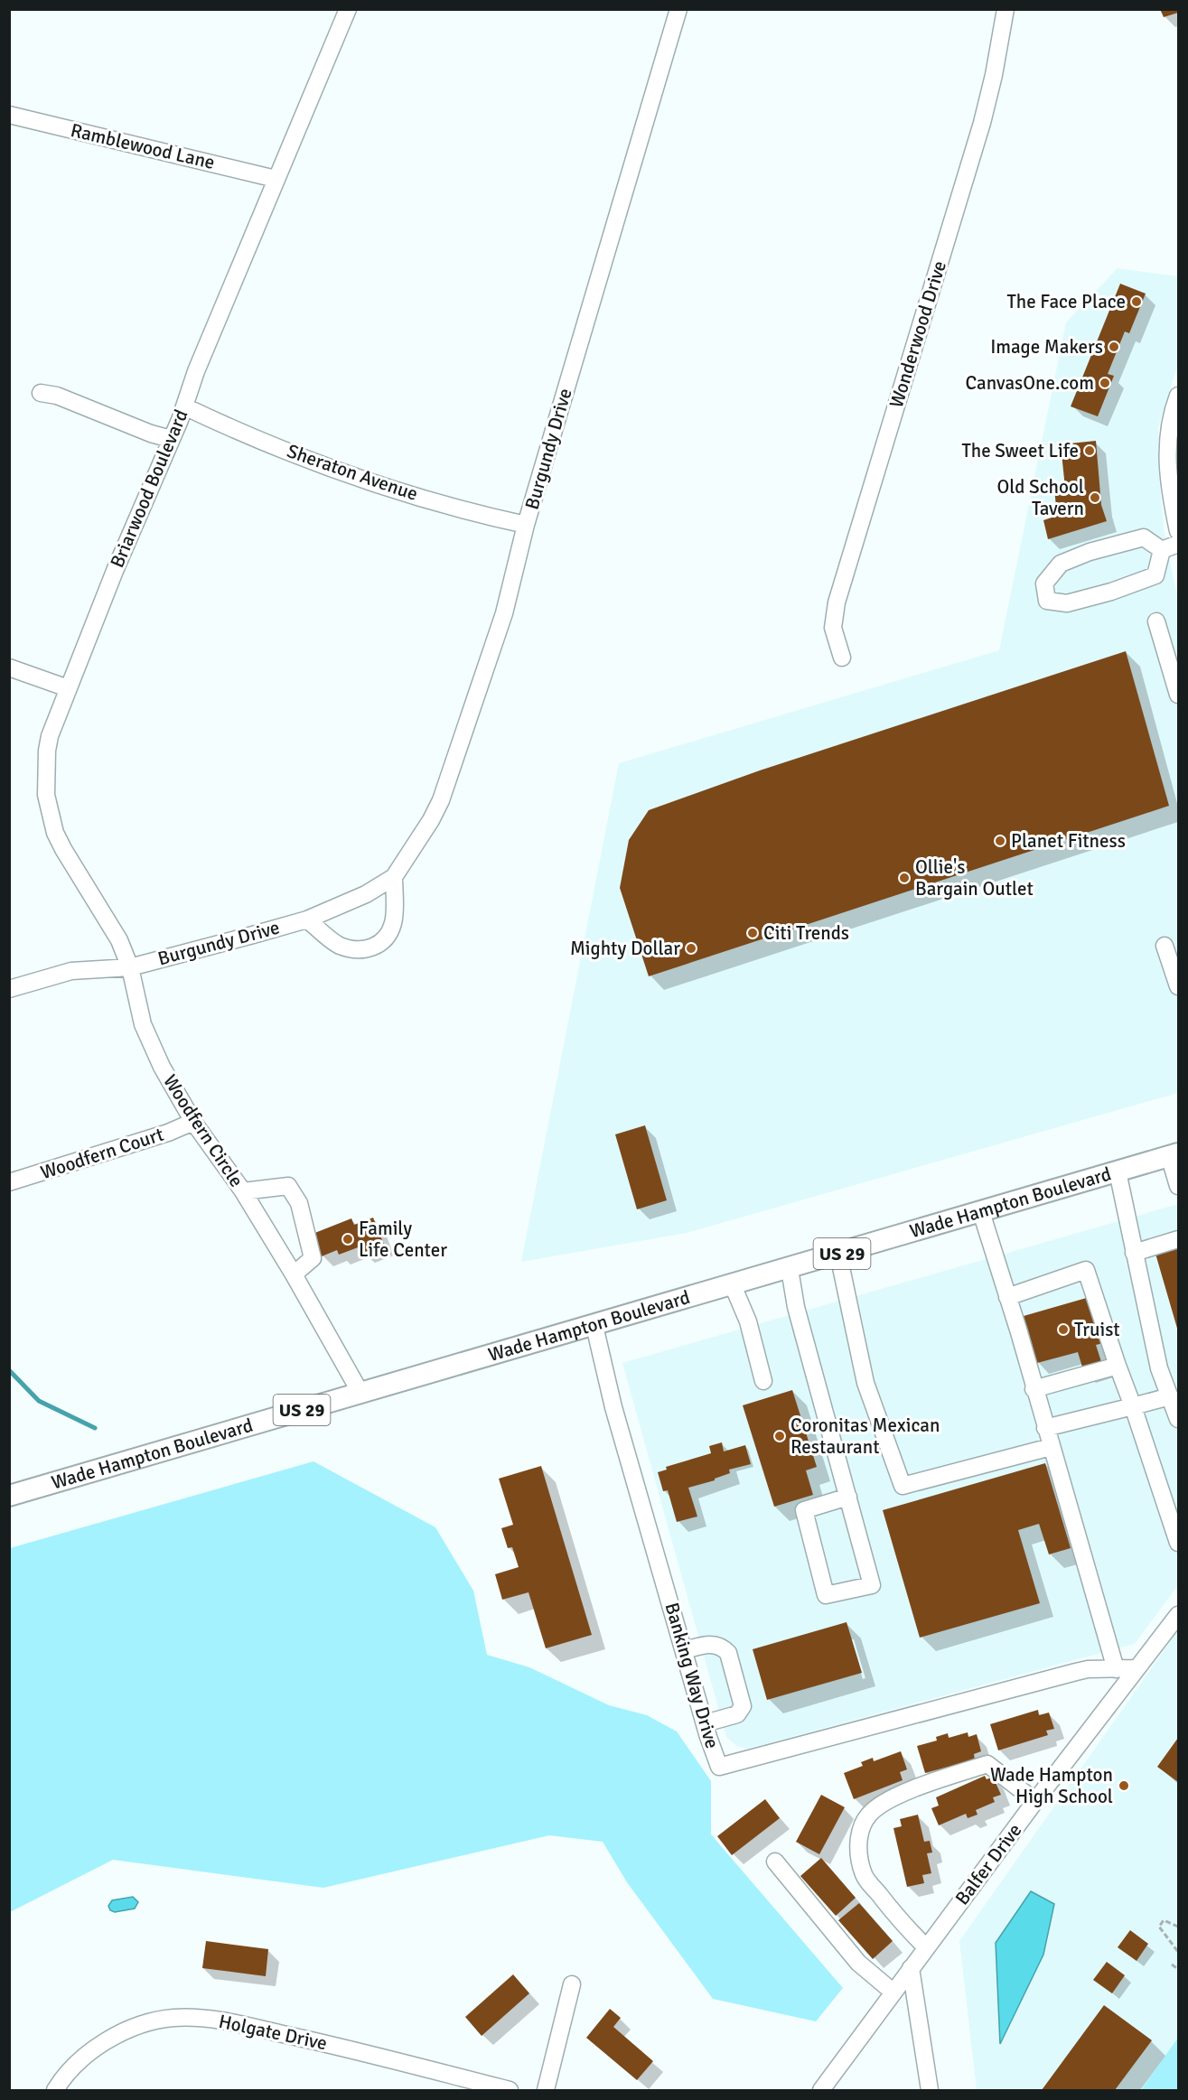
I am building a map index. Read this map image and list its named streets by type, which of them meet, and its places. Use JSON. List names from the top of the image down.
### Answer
{
  "streets": {
    "main road": ["Wade Hampton Boulevard", "US 29"],
    "street": [
      "Ramblewood Lane",
      "Wonderwood Drive",
      "Burgundy Drive",
      "Sheraton Avenue",
      "Briarwood Boulevard",
      "Woodfern Circle",
      "Woodfern Court",
      "Banking Way Drive",
      "Balfer Drive",
      "Holgate Drive"
    ]
  },
  "crossings": [
    ["Ramblewood Lane", "Briarwood Boulevard"],
    ["Burgundy Drive", "Sheraton Avenue"],
    ["Burgundy Drive", "Briarwood Boulevard"],
    ["Burgundy Drive", "Woodfern Circle"],
    ["Sheraton Avenue", "Briarwood Boulevard"],
    ["Briarwood Boulevard", "Woodfern Circle"],
    ["Woodfern Circle", "Woodfern Court"],
    ["Woodfern Circle", "Wade Hampton Boulevard"],
    ["Wade Hampton Boulevard", "Banking Way Drive"],
    ["Banking Way Drive", "Balfer Drive"]
  ],
  "places": [
    "The Face Place",
    "Image Makers",
    "CanvasOne.com",
    "The Sweet Life",
    "Old School Tavern",
    "Planet Fitness",
    "Ollie's Bargain Outlet",
    "Citi Trends",
    "Mighty Dollar",
    "Family Life Center",
    "Truist",
    "Coronitas Mexican Restaurant",
    "Wade Hampton High School"
  ]
}
